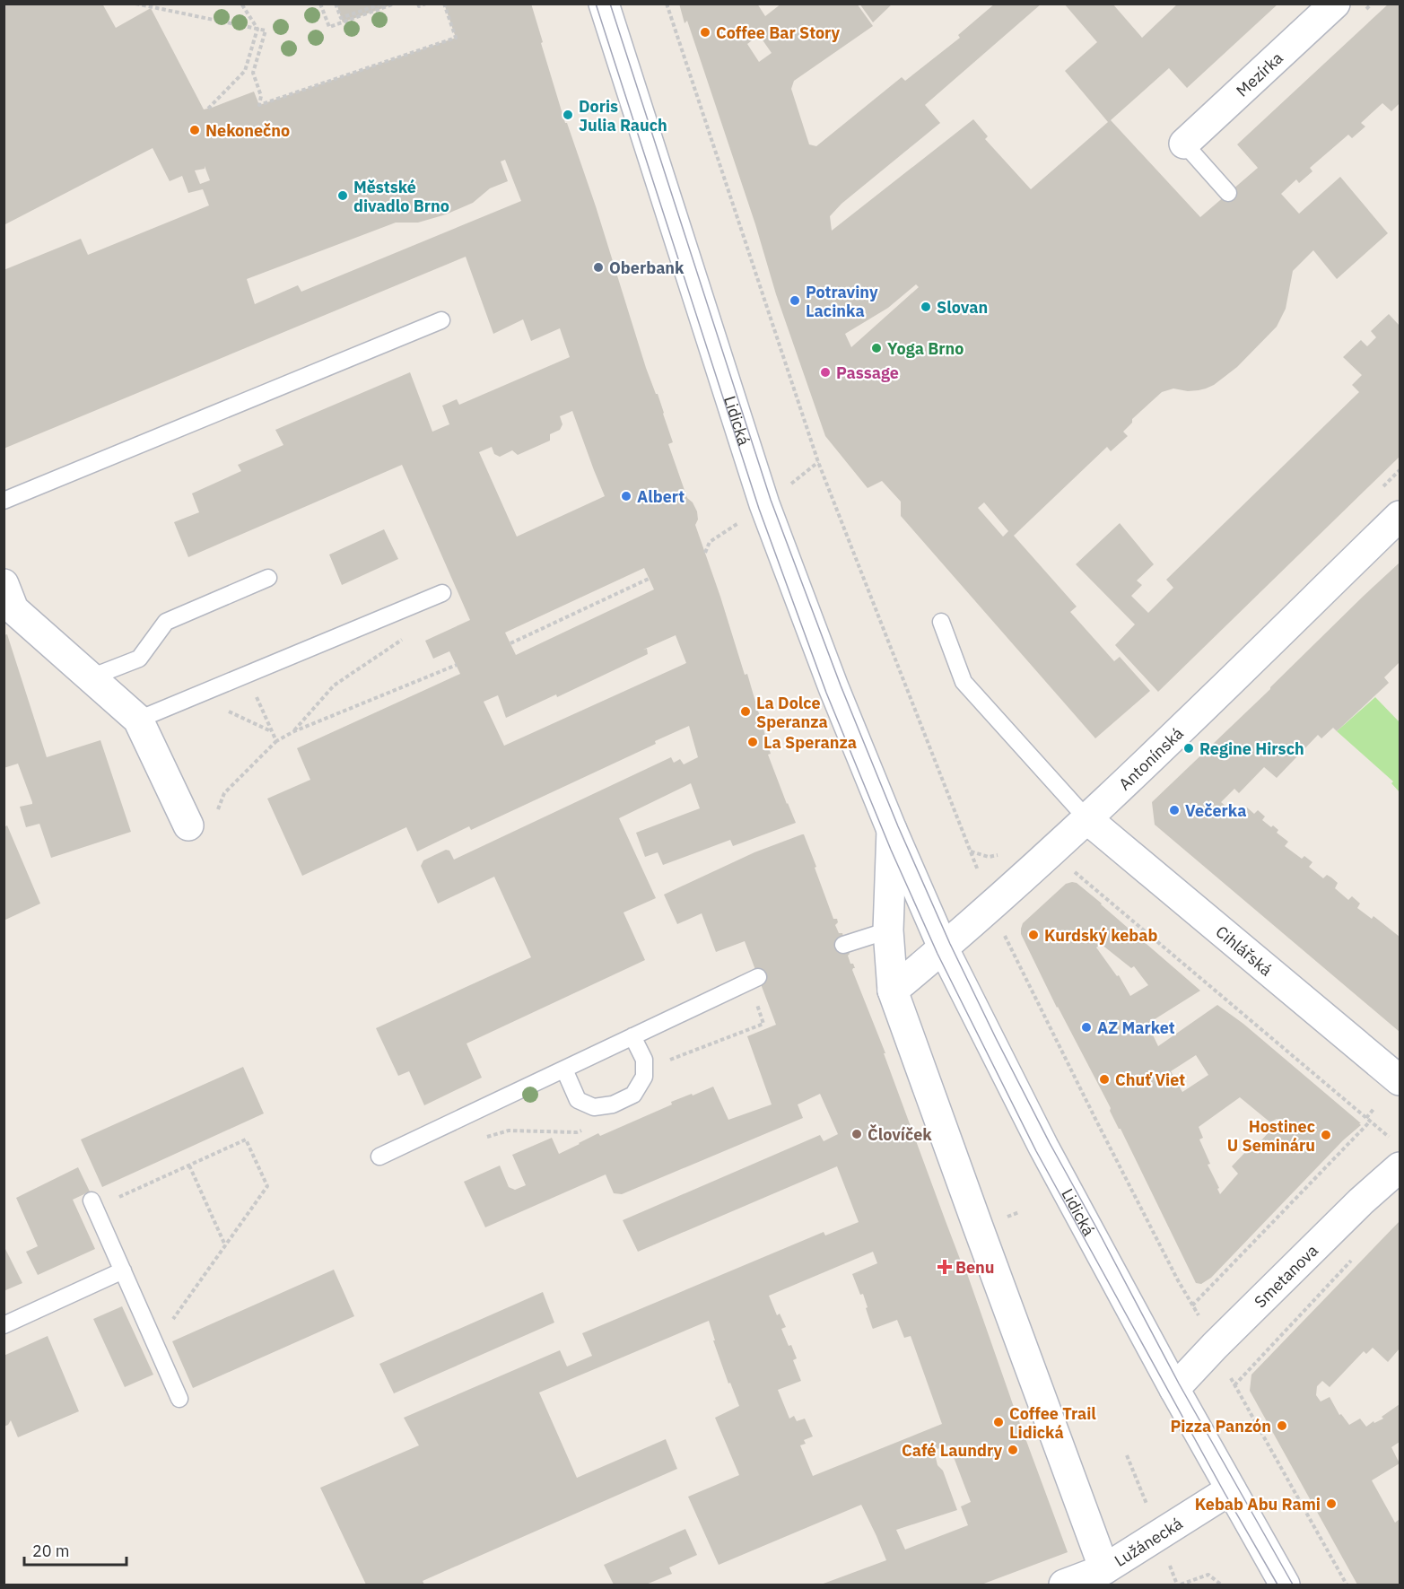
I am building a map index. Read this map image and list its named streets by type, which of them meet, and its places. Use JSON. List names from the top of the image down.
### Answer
{
  "streets": {
    "street": [
      "Mezírka",
      "Lidická",
      "Antonínská",
      "Cihlářská",
      "Smetanova",
      "Lužánecká"
    ]
  },
  "crossings": [
    ["Lidická", "Antonínská"],
    ["Lidická", "Smetanova"],
    ["Lidická", "Lužánecká"],
    ["Antonínská", "Cihlářská"]
  ],
  "places": {
    "other": [
      "Coffee Bar Story",
      "Doris Julia Rauch",
      "Nekonečno",
      "Městské divadlo Brno",
      "Oberbank",
      "Potraviny Lacinka",
      "Slovan",
      "Yoga Brno",
      "Passage",
      "Albert",
      "La Dolce Speranza",
      "La Speranza",
      "Regine Hirsch",
      "Večerka",
      "Kurdský kebab",
      "AZ Market",
      "Chuť Viet",
      "Človíček",
      "Hostinec U Semináru",
      "Coffee Trail Lidická",
      "Pizza Panzón",
      "Café Laundry",
      "Kebab Abu Rami"
    ],
    "health": ["Benu"]
  },
  "scale_bar": "20 m"
}
